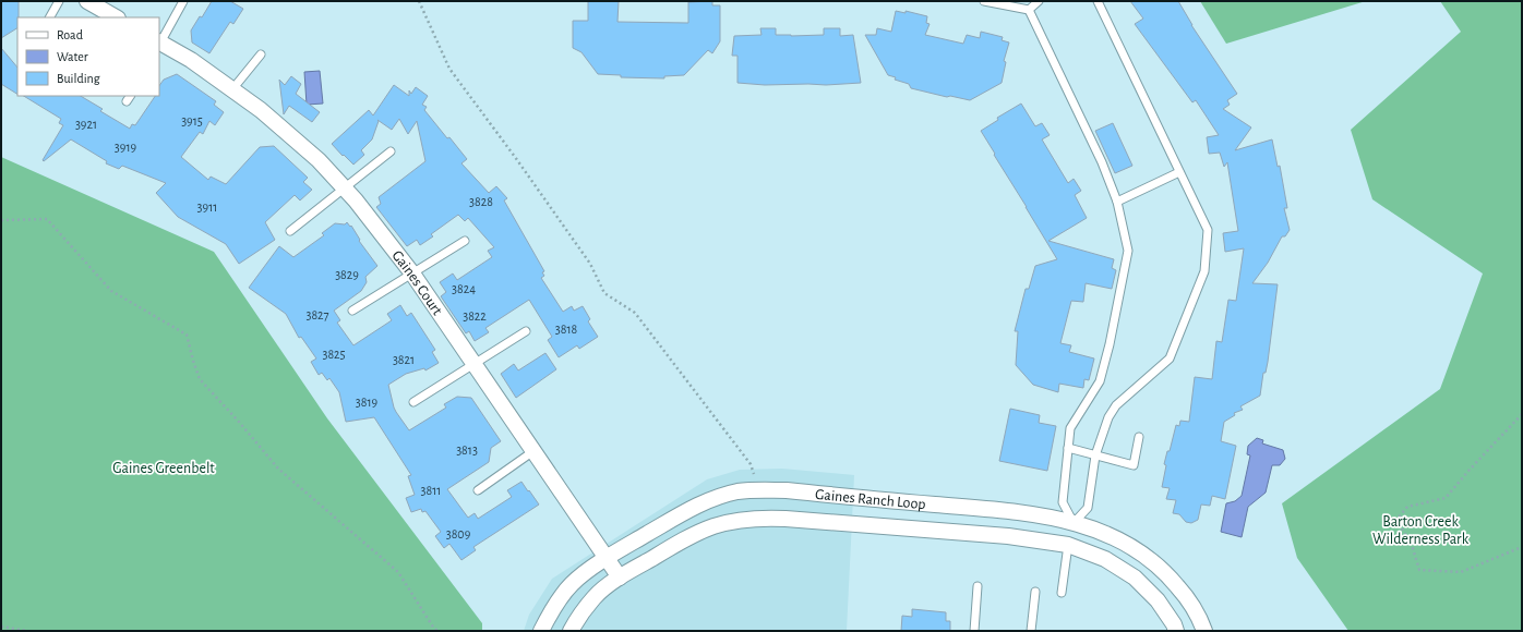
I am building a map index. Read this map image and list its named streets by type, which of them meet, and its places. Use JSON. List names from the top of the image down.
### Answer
{
  "streets": {
    "street": ["Gaines Court", "Gaines Ranch Loop"]
  },
  "crossings": [
    ["Gaines Court", "Gaines Ranch Loop"]
  ],
  "parks": ["Gaines Greenbelt", "Barton Creek Wilderness Park"],
  "house_numbers": [
    "3915",
    "3921",
    "3919",
    "3828",
    "3911",
    "3829",
    "3824",
    "3827",
    "3822",
    "3818",
    "3825",
    "3821",
    "3819",
    "3813",
    "3811",
    "3809"
  ],
  "legend": ["Road", "Water", "Building"]
}
